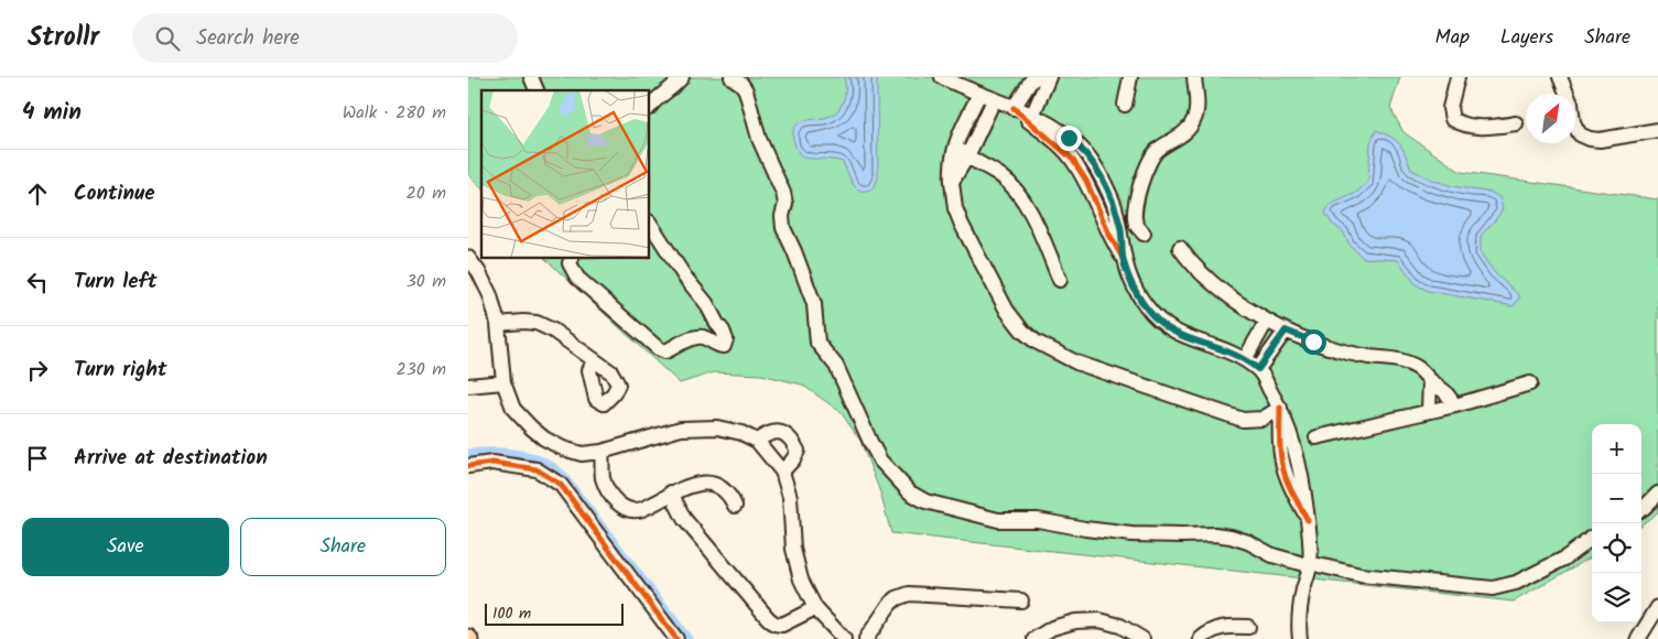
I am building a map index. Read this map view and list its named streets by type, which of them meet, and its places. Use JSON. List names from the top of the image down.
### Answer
{
  "scale_bar": "100 m",
  "north": "top right",
  "page": {
    "header": "Strollr",
    "search": "Search here",
    "nav": ["Map", "Layers", "Share"],
    "heading": ["4 min", "Walk · 280 m"],
    "list": [
      ["Continue", "20 m"],
      ["Turn left", "30 m"],
      ["Turn right", "230 m"],
      "Arrive at destination"
    ],
    "map_buttons": ["+", "−"],
    "buttons": ["Save", "Share"],
    "scale": "100 m"
  }
}
